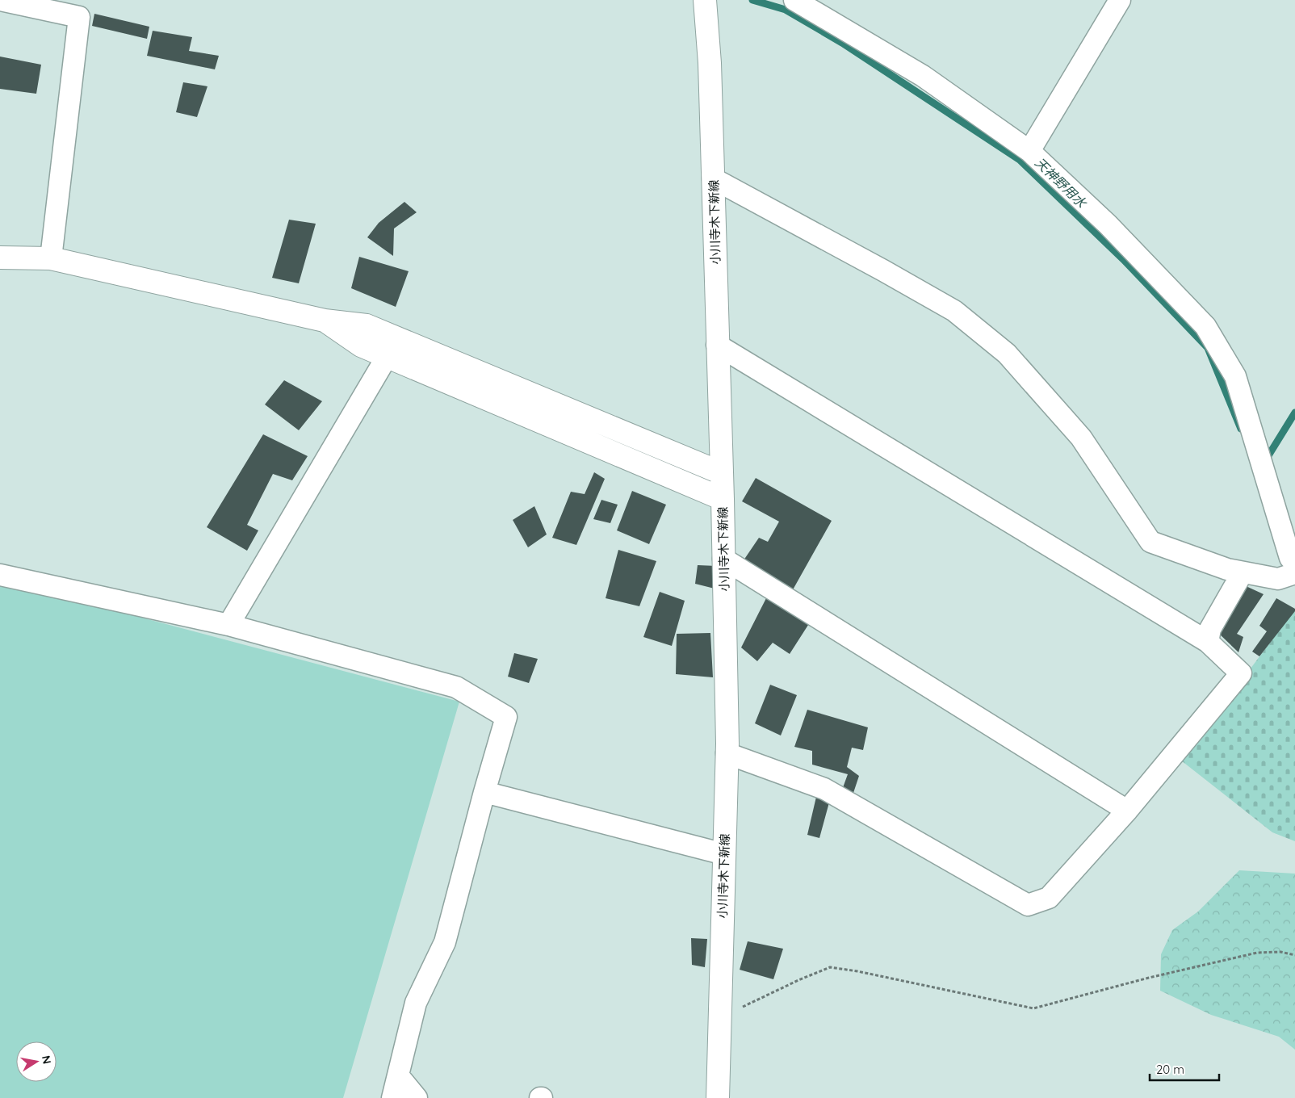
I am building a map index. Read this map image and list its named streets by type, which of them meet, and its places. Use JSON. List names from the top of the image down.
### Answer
{
  "streets": {
    "street": ["小川寺木下新線"]
  },
  "water": ["天神野用水"],
  "scale_bar": "20 m",
  "north": "right"
}
